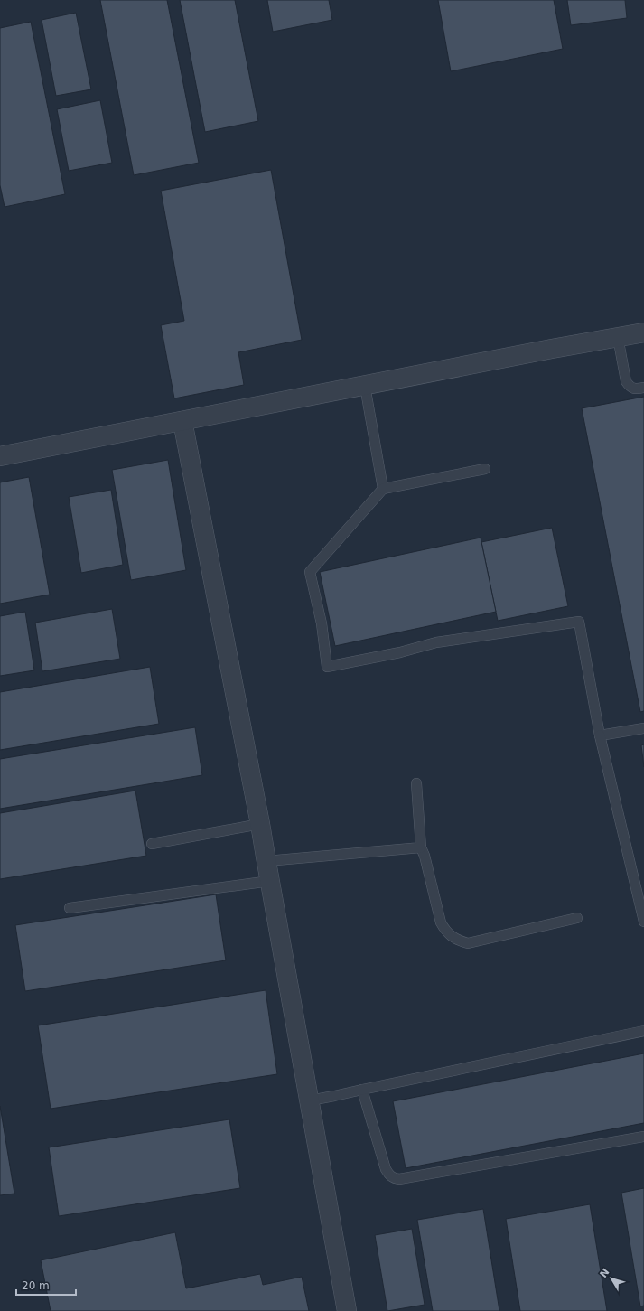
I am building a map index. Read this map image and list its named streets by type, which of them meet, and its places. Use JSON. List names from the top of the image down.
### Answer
{
  "scale_bar": "20 m",
  "north": "top left"
}
